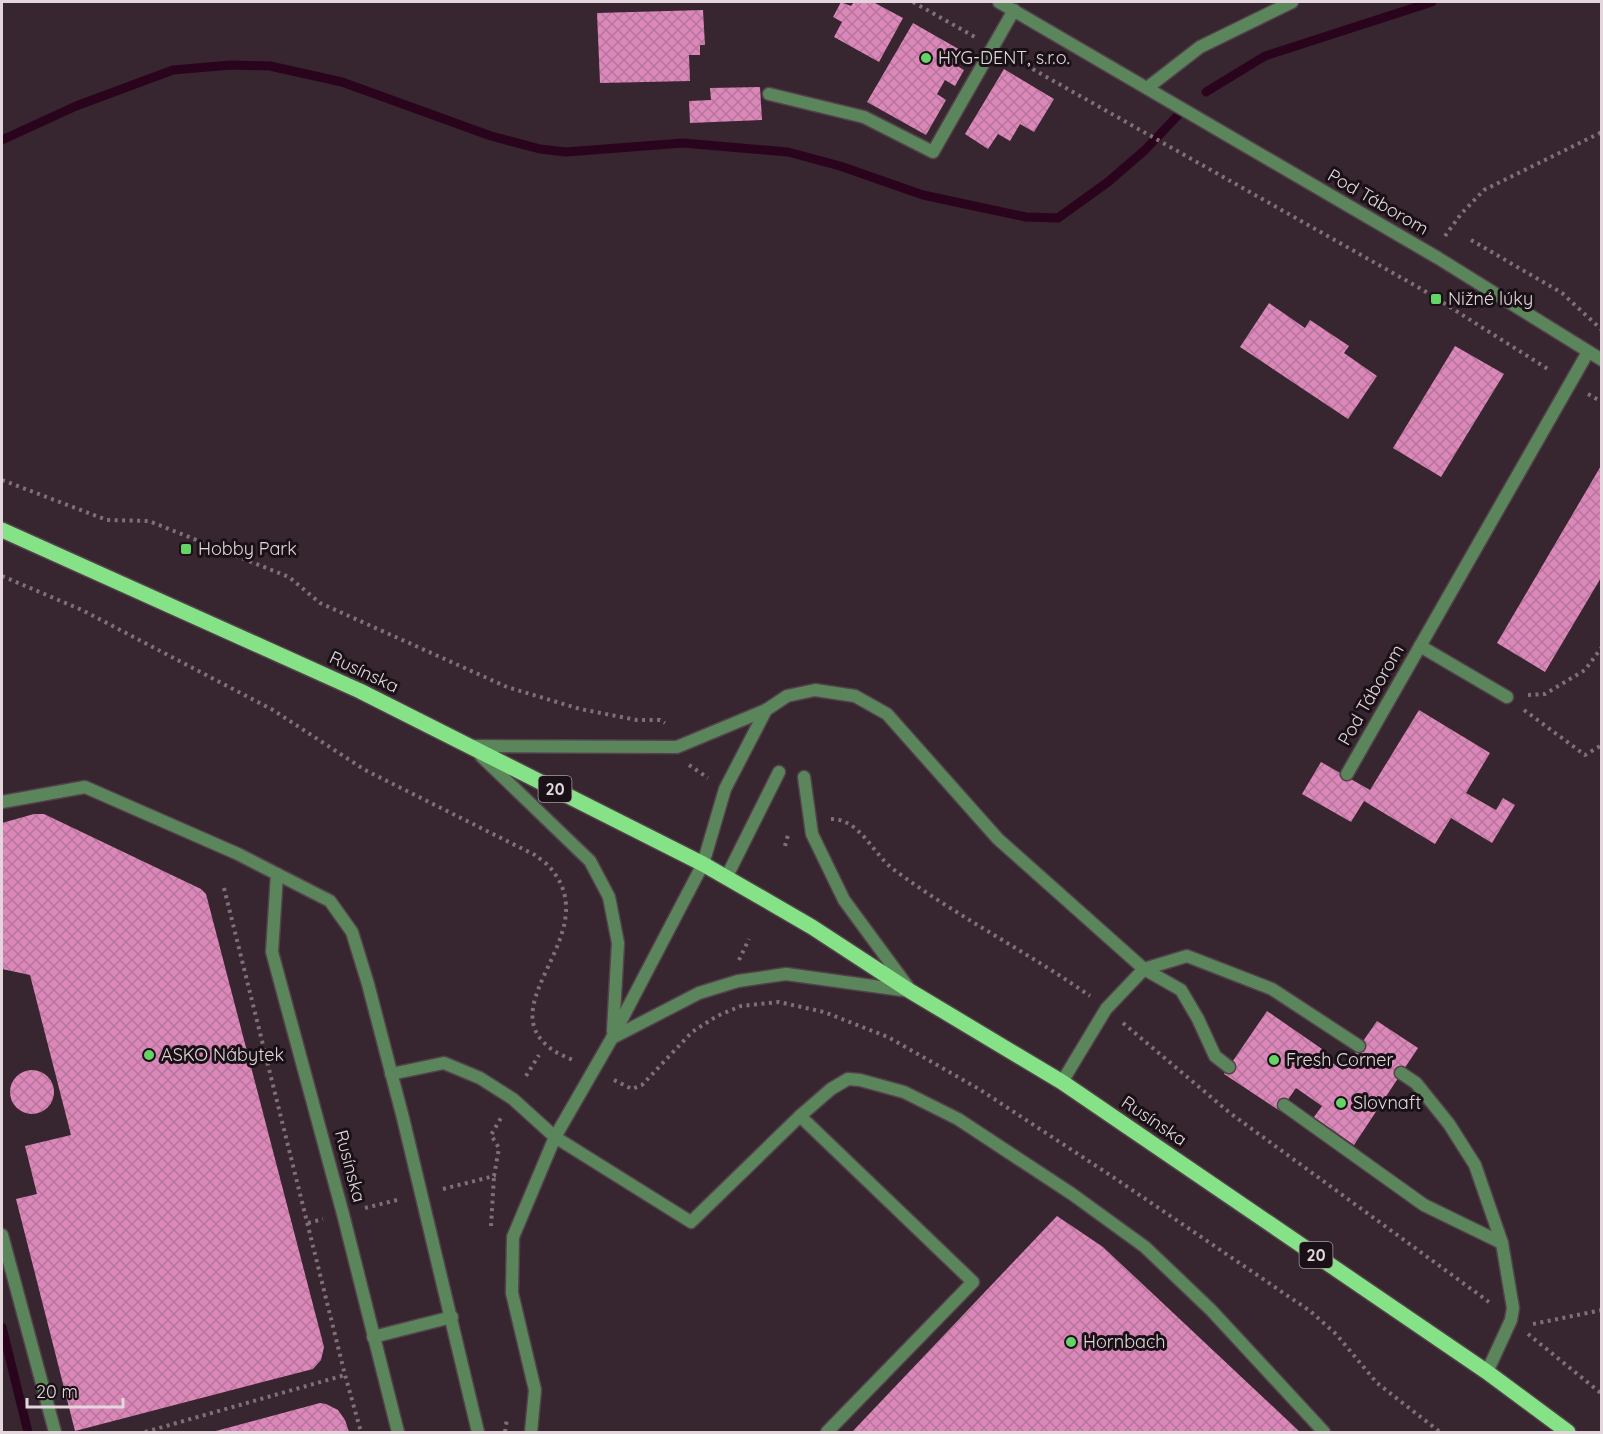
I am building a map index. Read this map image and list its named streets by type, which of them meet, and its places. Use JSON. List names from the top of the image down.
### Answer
{
  "streets": {
    "main road": ["Rusínska", "20"],
    "street": ["Pod Táborom"]
  },
  "places": {
    "other": [
      "HYG-DENT, s.r.o.",
      "ASKO Nábytek",
      "Fresh Corner",
      "Slovnaft",
      "Hornbach"
    ],
    "transit": ["Nižné lúky", "Hobby Park"]
  },
  "scale_bar": "20 m"
}
